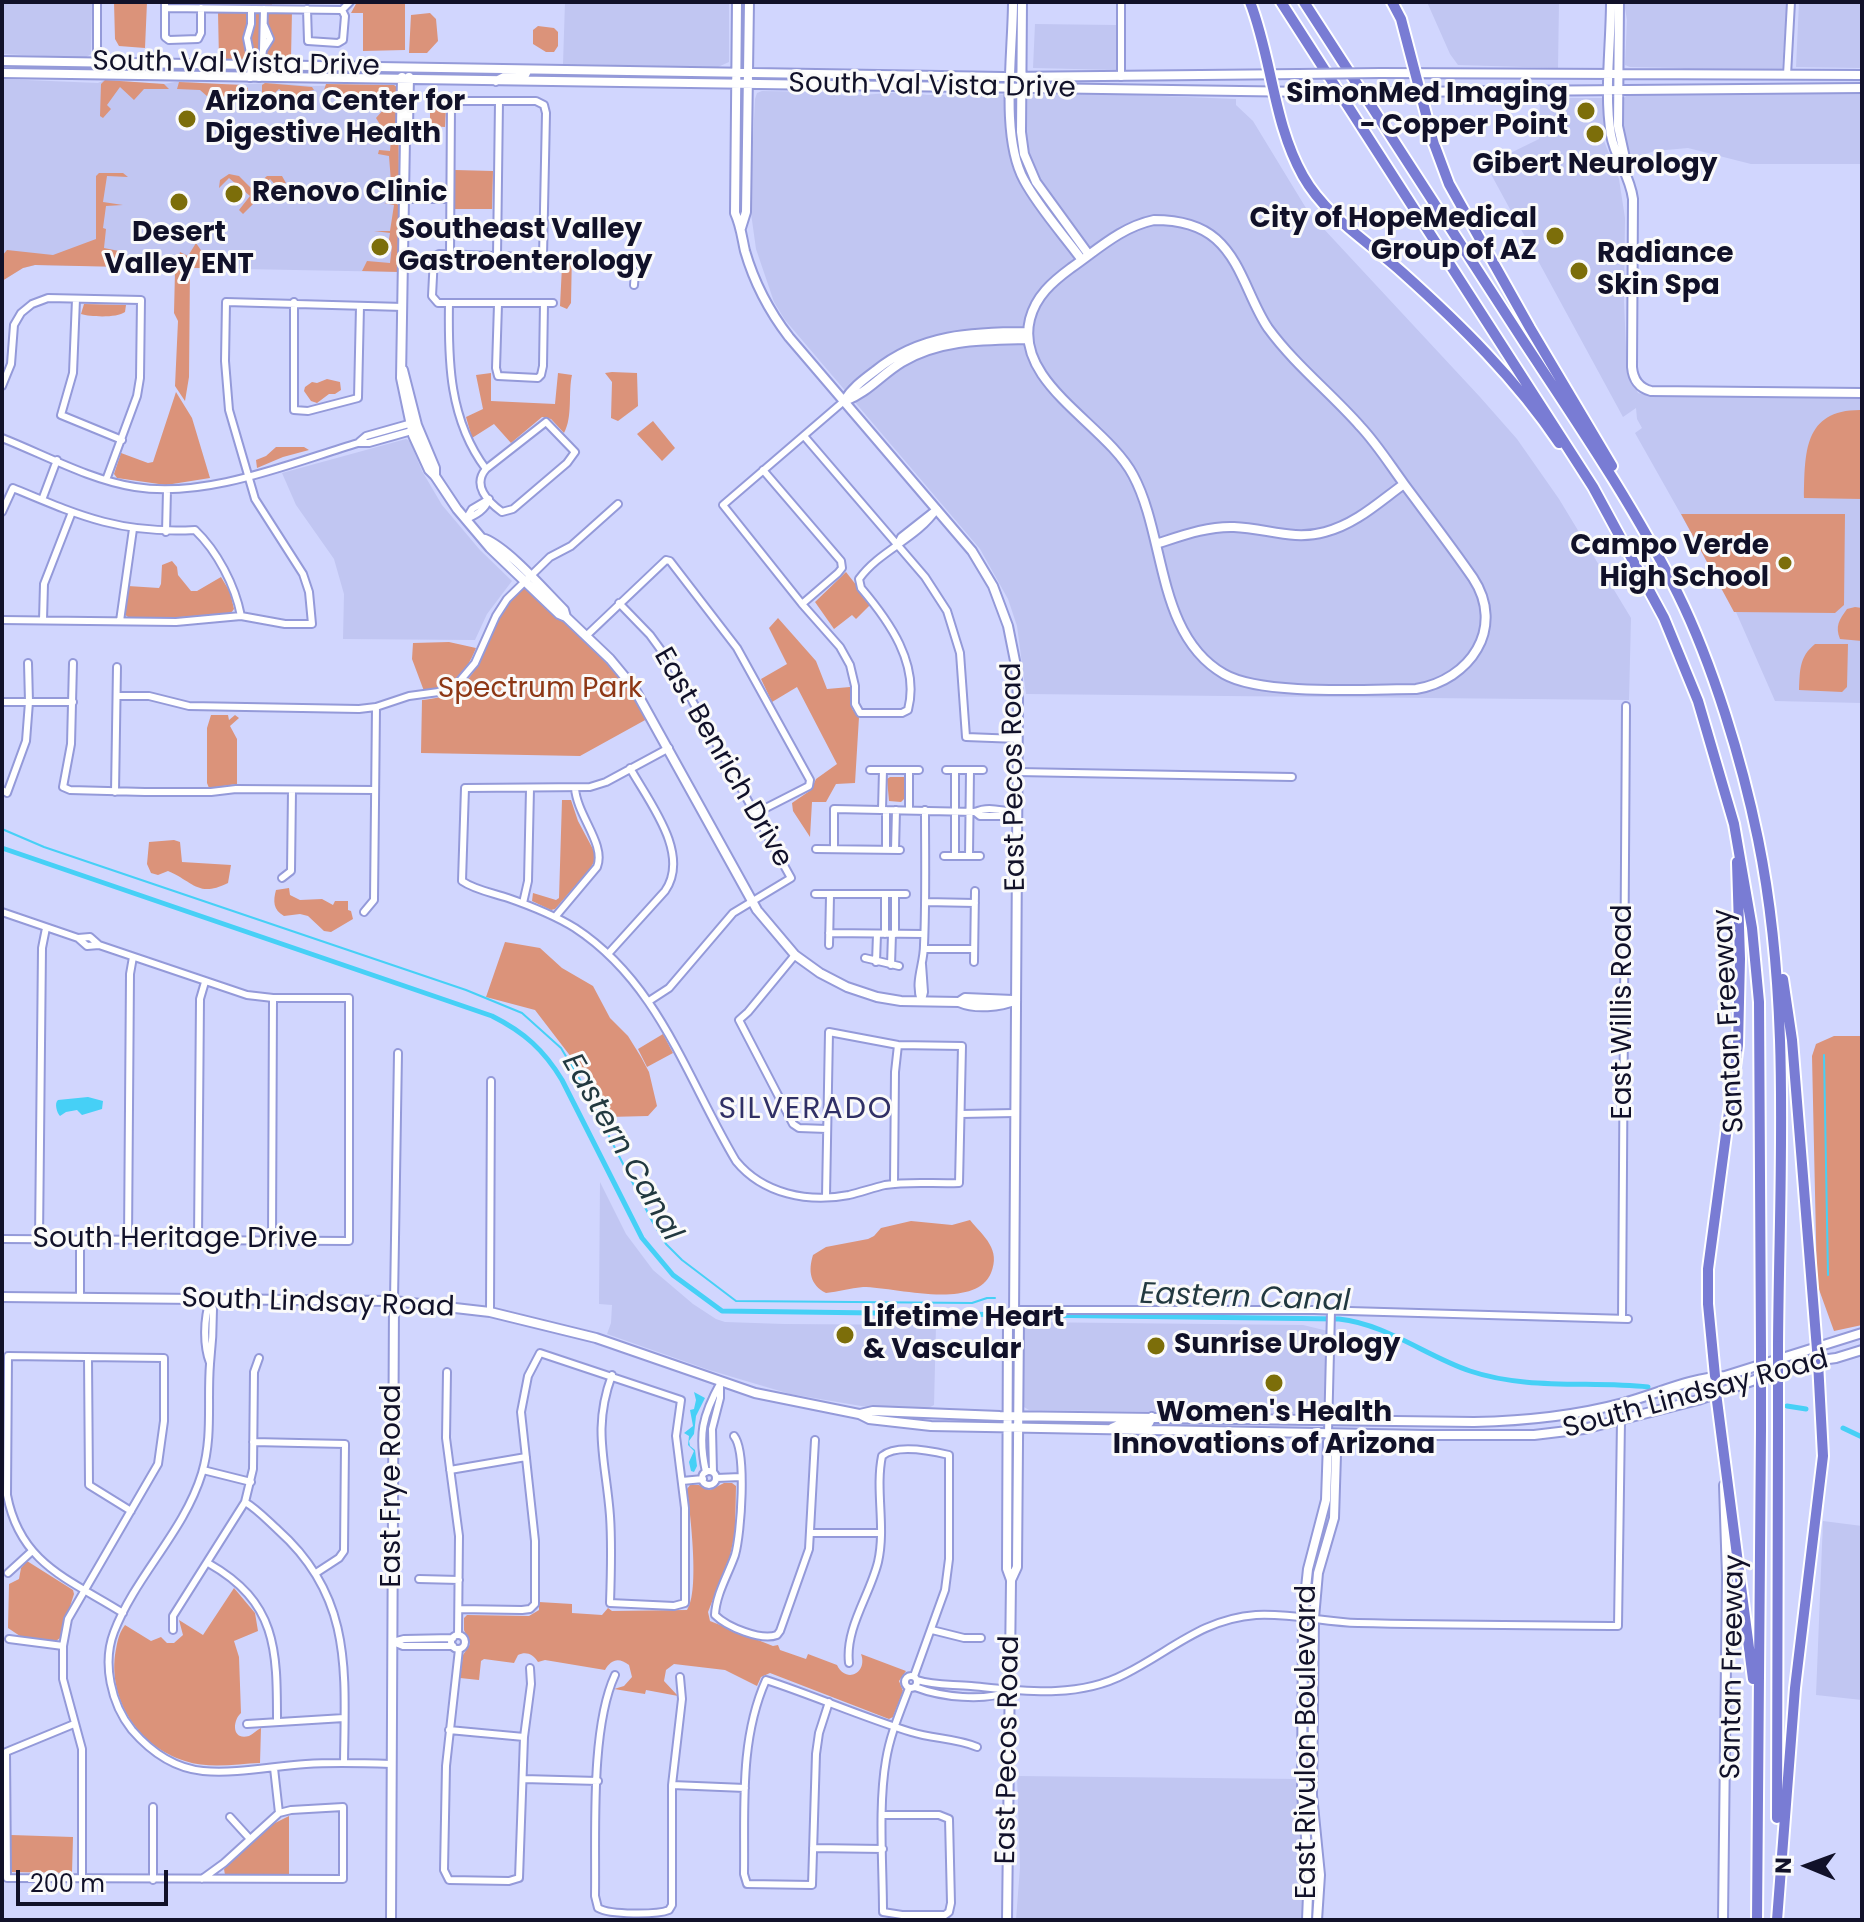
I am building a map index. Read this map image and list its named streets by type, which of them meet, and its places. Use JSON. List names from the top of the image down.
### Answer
{
  "streets": {
    "highway": ["Santan Freeway"],
    "main road": [
      "South Val Vista Drive",
      "East Pecos Road",
      "South Lindsay Road",
      "East Frye Road",
      "East Rivulon Boulevard"
    ],
    "street": ["East Benrich Drive", "East Willis Road", "South Heritage Drive"]
  },
  "crossings": [
    ["South Val Vista Drive", "East Pecos Road"],
    ["East Pecos Road", "South Lindsay Road"],
    ["South Lindsay Road", "East Frye Road"],
    ["South Lindsay Road", "East Rivulon Boulevard"]
  ],
  "districts": ["SILVERADO"],
  "water": ["Eastern Canal"],
  "parks": ["Spectrum Park"],
  "places": [
    "SimonMed Imaging - Copper Point",
    "Arizona Center for Digestive Health",
    "Gibert Neurology",
    "Renovo Clinic",
    "Desert Valley ENT",
    "City of HopeMedical Group of AZ",
    "Southeast Valley Gastroenterology",
    "Radiance Skin Spa",
    "Campo Verde High School",
    "Lifetime Heart & Vascular",
    "Sunrise Urology",
    "Women's Health Innovations of Arizona"
  ],
  "scale_bar": "200 m",
  "north": "left"
}
